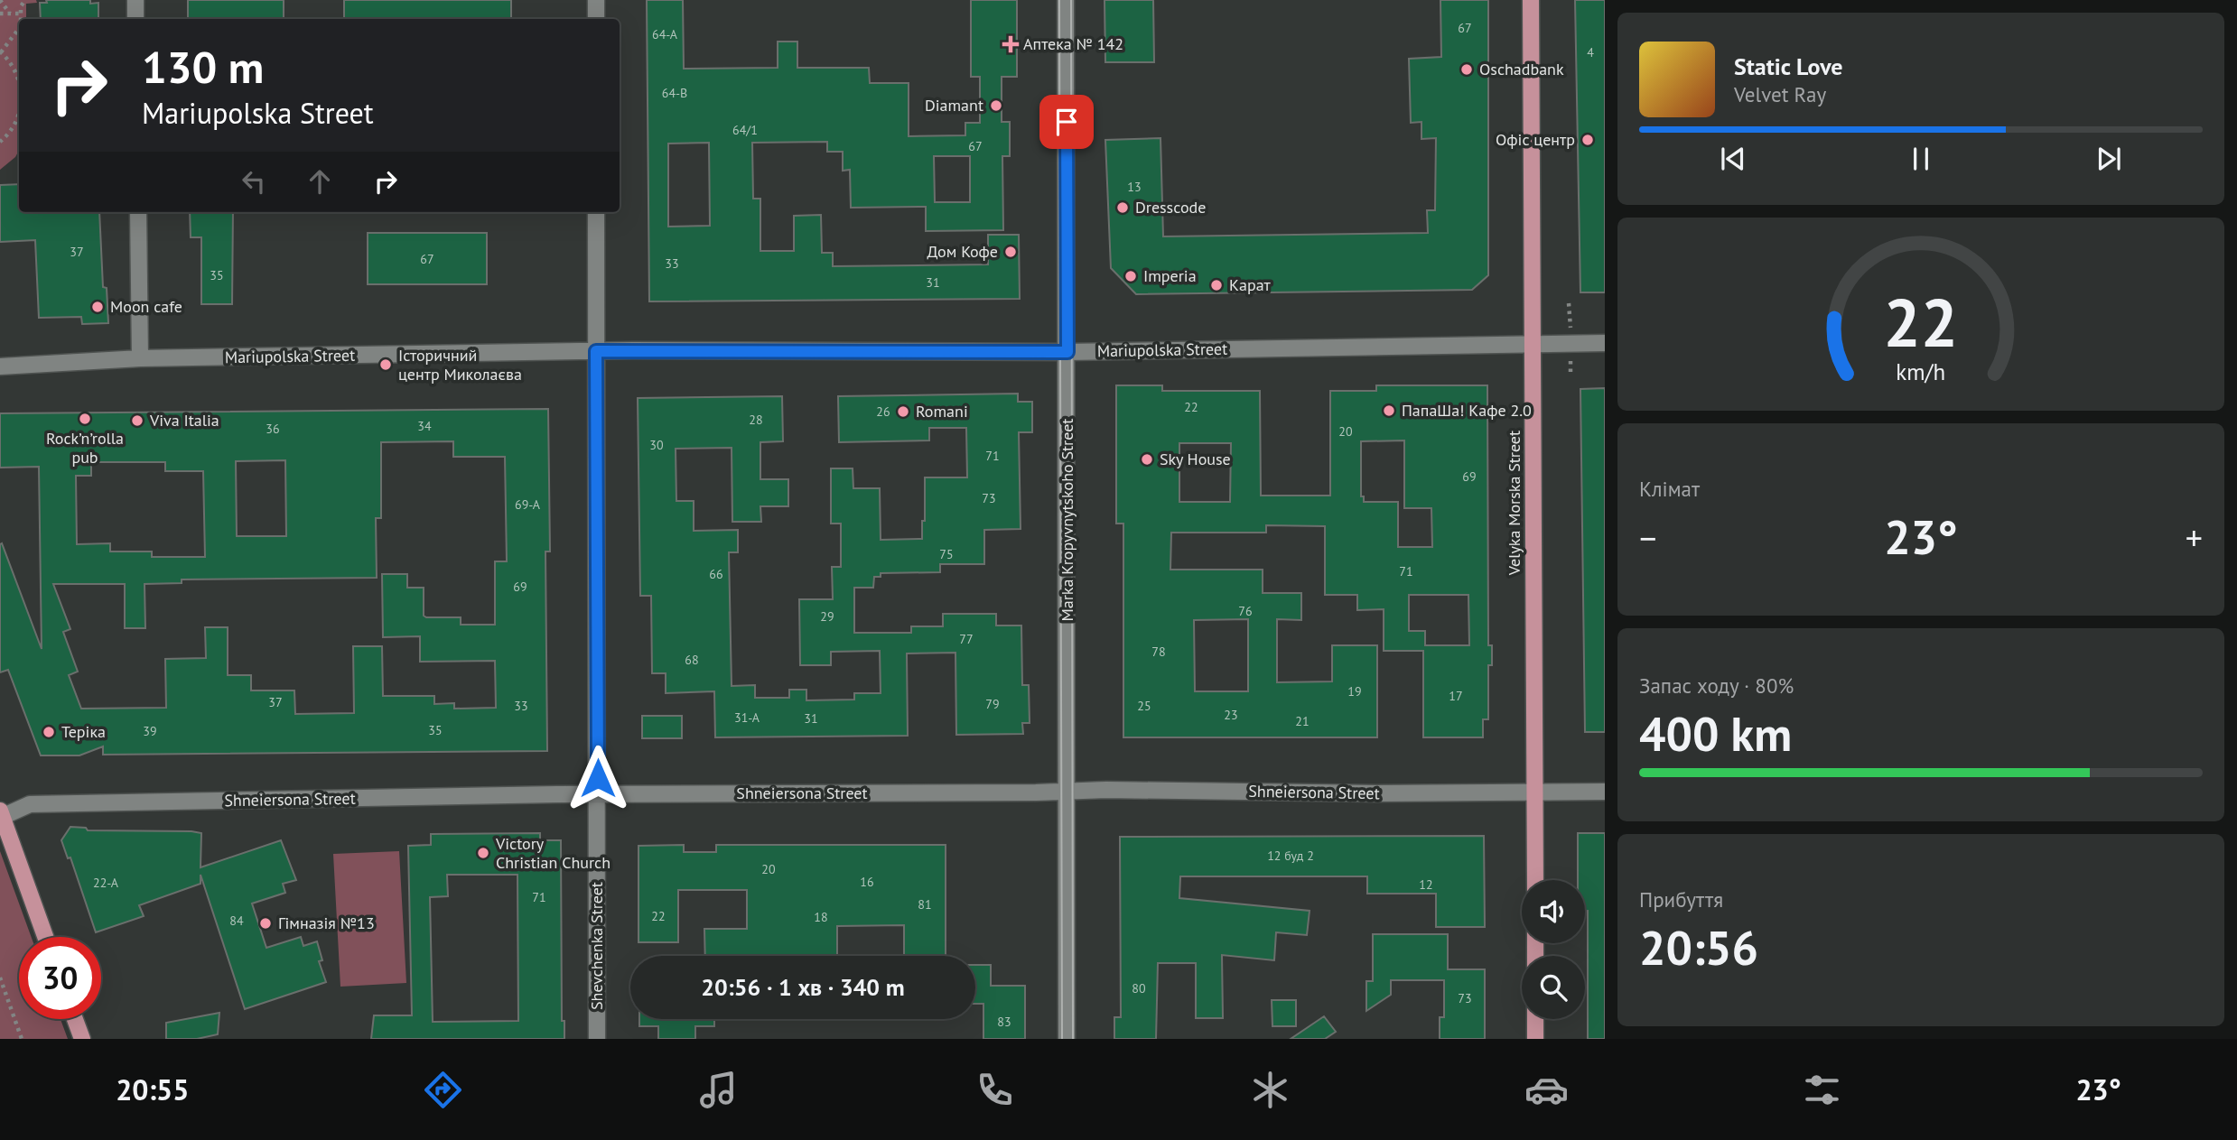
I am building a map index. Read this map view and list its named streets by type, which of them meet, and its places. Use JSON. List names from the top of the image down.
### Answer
{
  "streets": {
    "main road": ["Velyka Morska Street"],
    "street": [
      "Mariupolska Street",
      "Marka Kropyvnytskoho Street",
      "Shneiersona Street",
      "Shevchenka Street"
    ]
  },
  "crossings": [
    ["Mariupolska Street", "Velyka Morska Street"],
    ["Mariupolska Street", "Marka Kropyvnytskoho Street"],
    ["Mariupolska Street", "Shevchenka Street"],
    ["Velyka Morska Street", "Shneiersona Street"],
    ["Marka Kropyvnytskoho Street", "Shneiersona Street"],
    ["Shneiersona Street", "Shevchenka Street"]
  ],
  "places": {
    "health": ["Аптека № 142"],
    "other": [
      "Oschadbank",
      "Diamant",
      "Офіс центр",
      "Dresscode",
      "Дом Кофе",
      "Imperia",
      "Карат",
      "Moon cafe",
      "Історичний центр Миколаєва",
      "ПапаШа! Кафе 2.0",
      "Romani",
      "Rock’n’rolla pub",
      "Viva Italia",
      "Sky House",
      "Теріка",
      "Victory Christian Church",
      "Гімназія №13"
    ]
  },
  "house_numbers": [
    "67",
    "64-А",
    "4",
    "64-В",
    "64/1",
    "67",
    "13",
    "37",
    "67",
    "33",
    "35",
    "31",
    "22",
    "26",
    "28",
    "34",
    "36",
    "20",
    "30",
    "71",
    "69",
    "73",
    "69-А",
    "75",
    "71",
    "66",
    "69",
    "76",
    "29",
    "77",
    "78",
    "68",
    "19",
    "17",
    "37",
    "79",
    "33",
    "25",
    "23",
    "31-А",
    "31",
    "21",
    "35",
    "39",
    "12 буд 2",
    "20",
    "16",
    "22-А",
    "12",
    "71",
    "81",
    "22",
    "18",
    "84",
    "80",
    "73",
    "83"
  ],
  "page": {
    "turn": ["130 m", "Mariupolska Street"],
    "song": ["Static Love", "Velvet Ray"],
    "tile": [
      "Клімат",
      ["Запас ходу · 80%", "400 km"],
      ["Прибуття", "20:56"]
    ],
    "heat": ["−", "23°", "+"],
    "limit": "30",
    "trip": "20:56 · 1 хв · 340 m",
    "tabs": ["20:55", "23°"],
    "gauge": ["22", "km/h"]
  }
}
